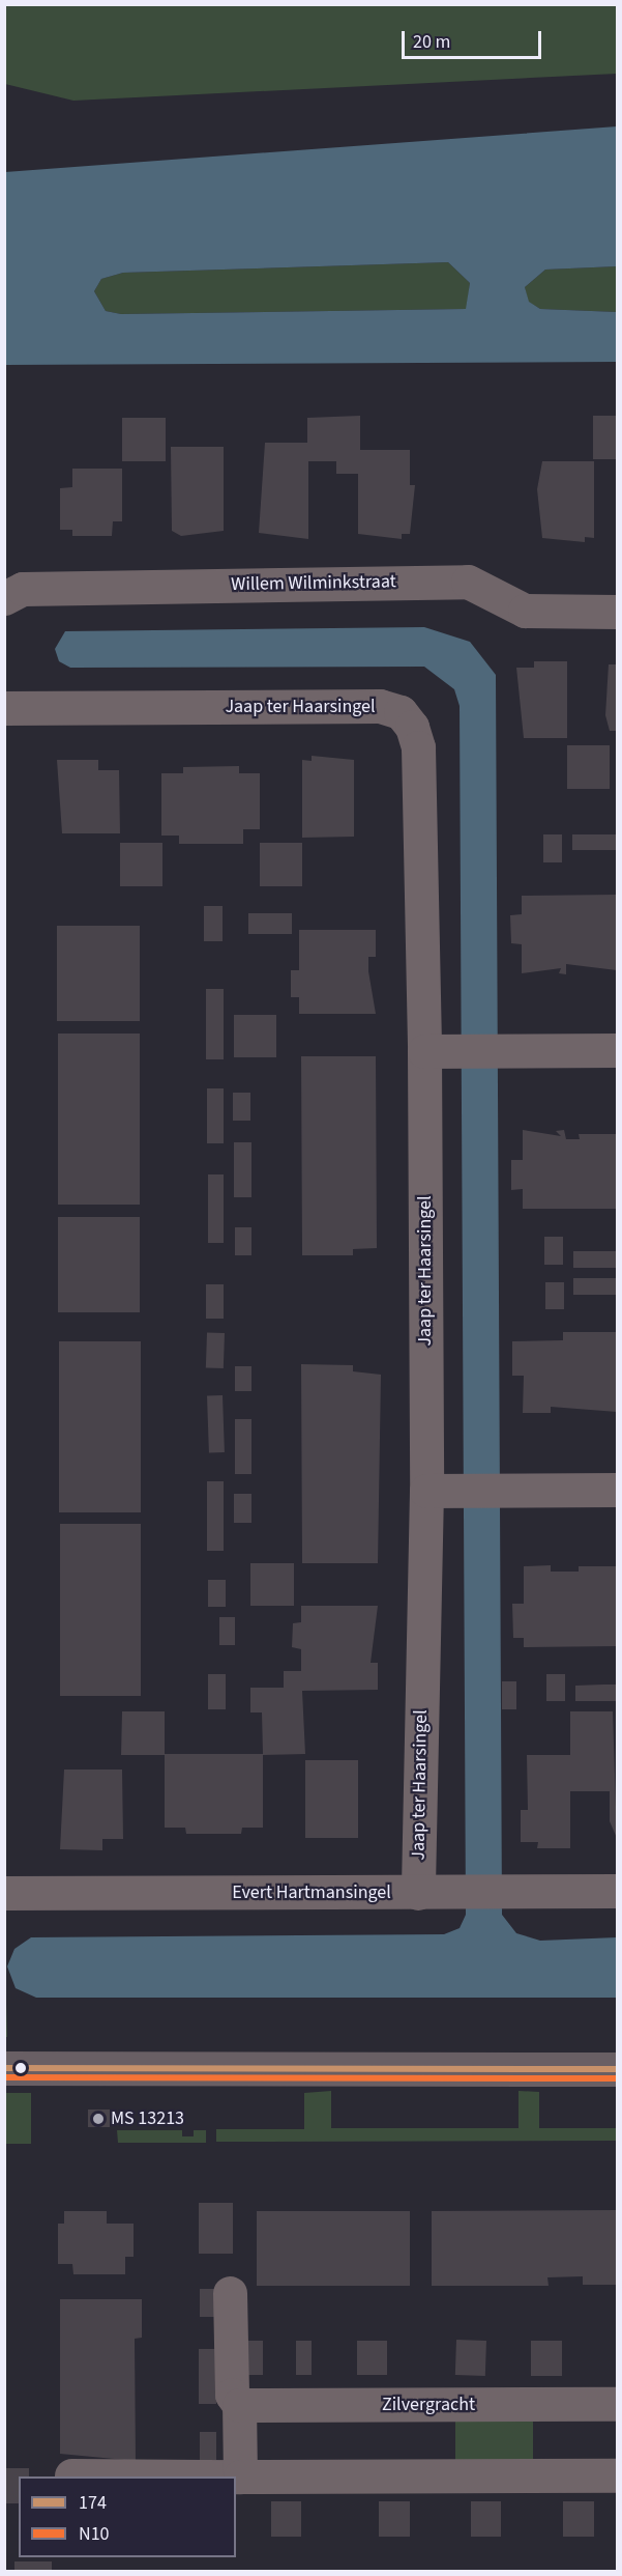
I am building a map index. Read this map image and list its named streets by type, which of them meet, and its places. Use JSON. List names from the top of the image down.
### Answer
{
  "streets": {
    "street": [
      "Willem Wilminkstraat",
      "Jaap ter Haarsingel",
      "Evert Hartmansingel",
      "Zilvergracht"
    ]
  },
  "crossings": [
    ["Jaap ter Haarsingel", "Evert Hartmansingel"]
  ],
  "places": ["MS 13213"],
  "lines": ["transit line 174", "transit line N10"],
  "legend": ["174", "N10"],
  "scale_bar": "20 m"
}
